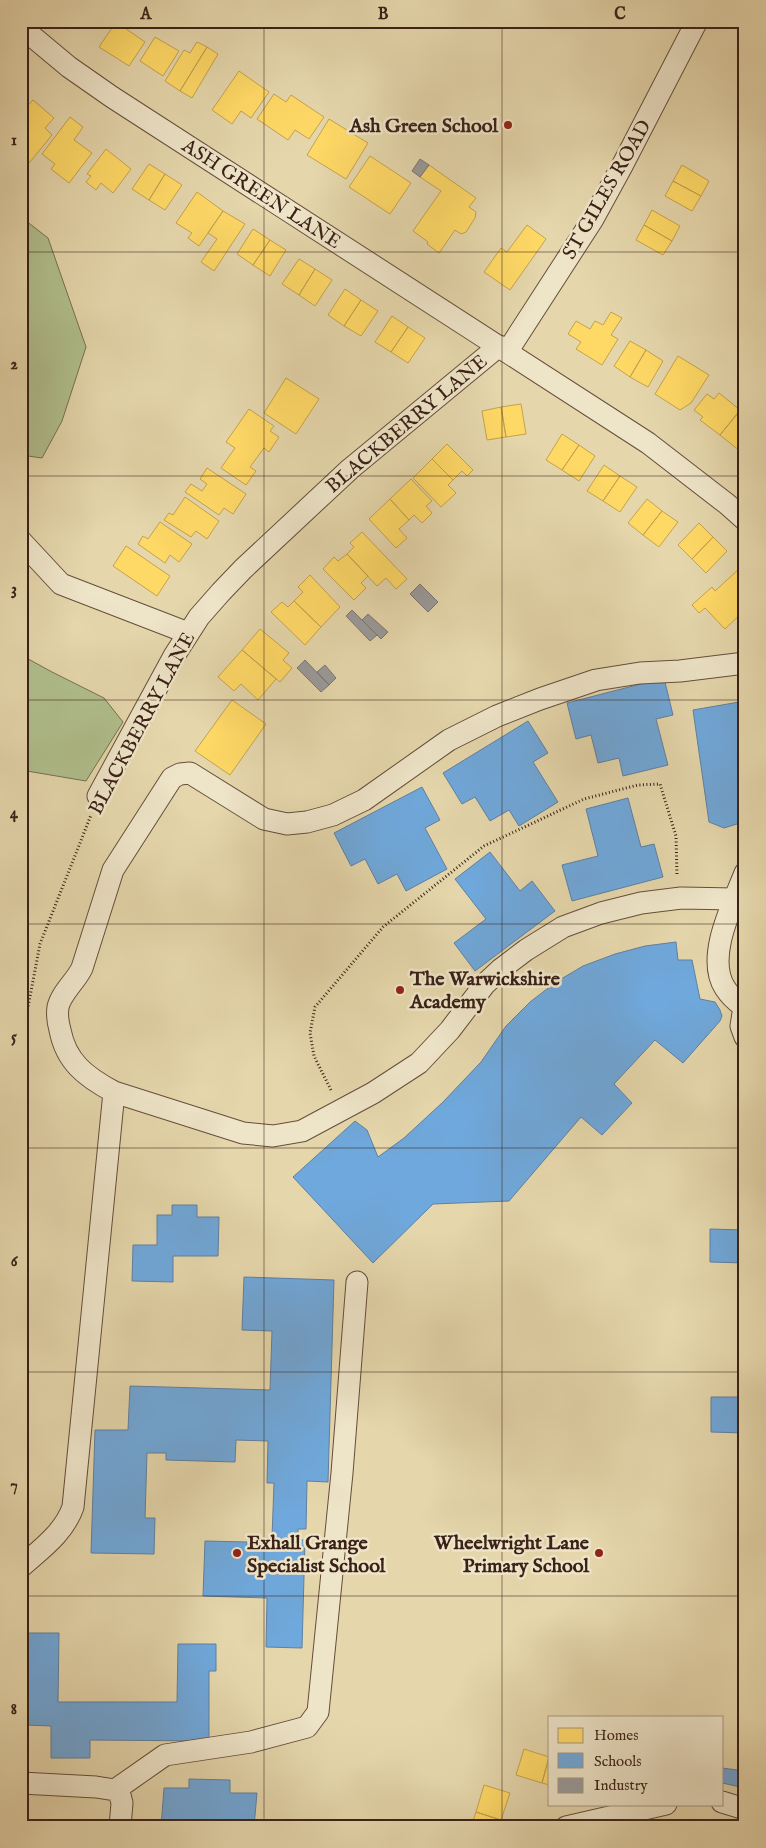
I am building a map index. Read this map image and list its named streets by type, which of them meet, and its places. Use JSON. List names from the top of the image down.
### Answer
{
  "streets": {
    "street": ["ST GILES ROAD", "ASH GREEN LANE", "BLACKBERRY LANE"]
  },
  "crossings": [
    ["ST GILES ROAD", "ASH GREEN LANE"],
    ["ST GILES ROAD", "BLACKBERRY LANE"],
    ["ASH GREEN LANE", "BLACKBERRY LANE"]
  ],
  "places": [
    "Ash Green School",
    "The Warwickshire Academy",
    "Exhall Grange Specialist School",
    "Wheelwright Lane Primary School"
  ],
  "legend": ["Homes", "Schools", "Industry"],
  "grid": {
    "columns": ["A", "B", "C"],
    "rows": [
      "1",
      "2",
      "3",
      "4",
      "5",
      "6",
      "7",
      "8"
    ]
  }
}
